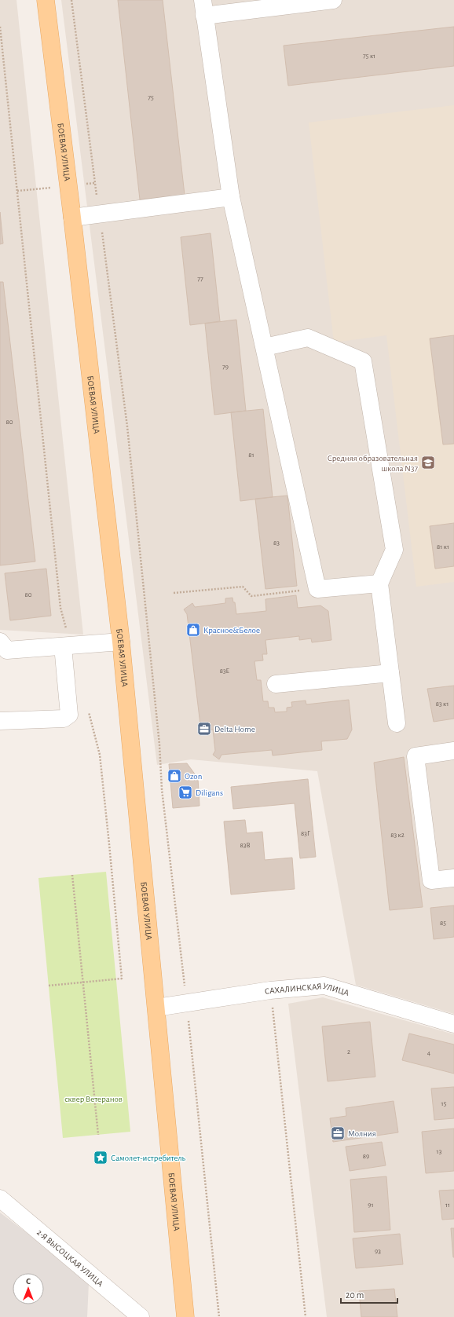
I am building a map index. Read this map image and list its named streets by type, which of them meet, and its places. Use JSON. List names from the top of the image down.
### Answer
{
  "streets": {
    "main road": ["БОЕВАЯ УЛИЦА"],
    "street": ["САХАЛИНСКАЯ УЛИЦА", "2-Я ВЫСОЦКАЯ УЛИЦА"]
  },
  "crossings": [
    ["БОЕВАЯ УЛИЦА", "САХАЛИНСКАЯ УЛИЦА"]
  ],
  "parks": ["сквер Ветеранов"],
  "places": {
    "school or university": ["Средняя образовательная школа N37"],
    "shop": ["Красное&Белое", "Ozon"],
    "office": ["Delta Home", "Молния"],
    "supermarket": ["Diligans"],
    "place": ["Самолет-истребитель"]
  },
  "house_numbers": [
    "75 к1",
    "75",
    "77",
    "79",
    "80",
    "81",
    "83",
    "81 к1",
    "80",
    "83Е",
    "83 к1",
    "83Г",
    "83 к2",
    "83В",
    "85",
    "2",
    "4",
    "15",
    "13",
    "89",
    "91",
    "11",
    "93"
  ],
  "scale_bar": "20 m",
  "north": "top"
}
